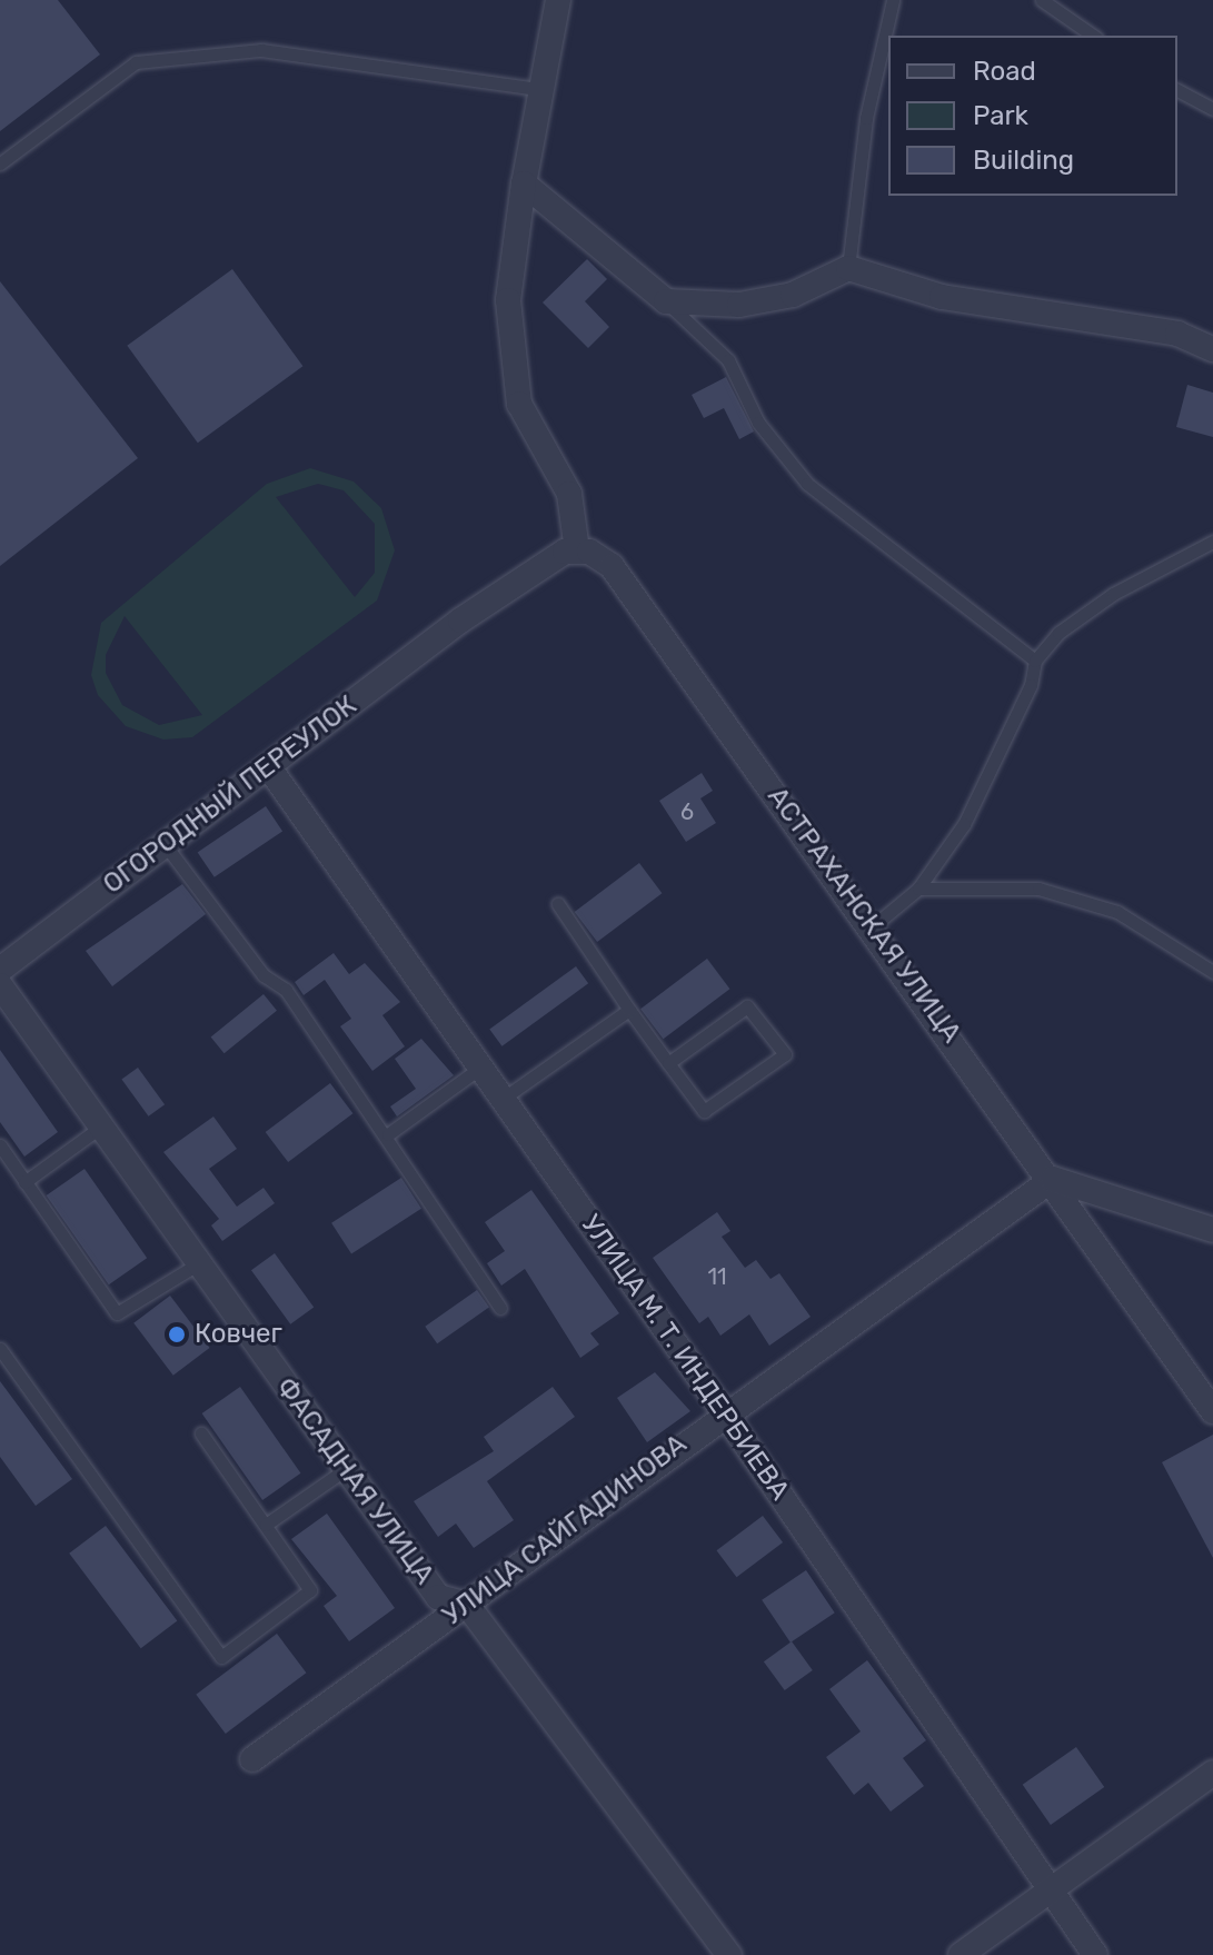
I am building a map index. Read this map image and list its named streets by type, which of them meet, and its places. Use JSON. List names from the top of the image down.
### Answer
{
  "streets": {
    "street": [
      "ОГОРОДНЫЙ ПЕРЕУЛОК",
      "АСТРАХАНСКАЯ УЛИЦА",
      "УЛИЦА М. Т. ИНДЕРБИЕВА",
      "ФАСАДНАЯ УЛИЦА",
      "УЛИЦА САЙГАДИНОВА"
    ]
  },
  "crossings": [
    ["ОГОРОДНЫЙ ПЕРЕУЛОК", "АСТРАХАНСКАЯ УЛИЦА"],
    ["ОГОРОДНЫЙ ПЕРЕУЛОК", "УЛИЦА М. Т. ИНДЕРБИЕВА"],
    ["АСТРАХАНСКАЯ УЛИЦА", "УЛИЦА САЙГАДИНОВА"],
    ["УЛИЦА М. Т. ИНДЕРБИЕВА", "УЛИЦА САЙГАДИНОВА"],
    ["ФАСАДНАЯ УЛИЦА", "УЛИЦА САЙГАДИНОВА"]
  ],
  "places": ["Ковчег"],
  "house_numbers": ["6", "11"],
  "legend": ["Road", "Park", "Building"]
}
